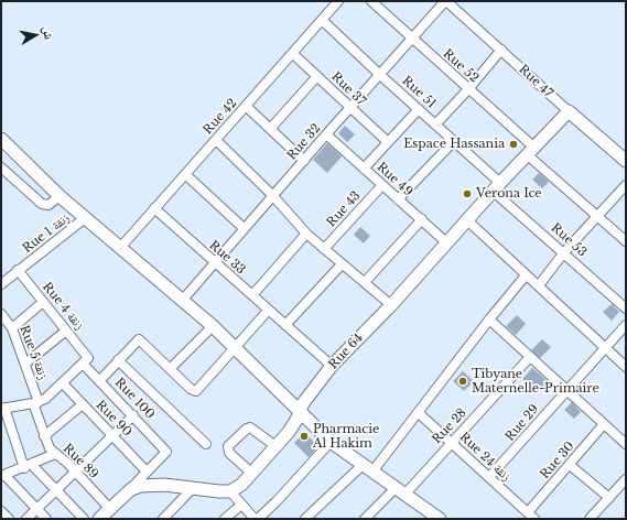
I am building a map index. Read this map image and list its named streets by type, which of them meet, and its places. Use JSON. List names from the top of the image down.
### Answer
{
  "streets": {
    "street": [
      "Rue 52",
      "Rue 47",
      "Rue 37",
      "Rue 51",
      "Rue 42",
      "Rue 32",
      "Rue 49",
      "Rue 43",
      "Rue 1 زنقة",
      "Rue 53",
      "Rue 33",
      "Rue 4 زنقة",
      "Rue 64",
      "Rue 5 زنقة",
      "Rue 100",
      "Rue 90",
      "Rue 29",
      "Rue 28",
      "Rue 24 زنقة",
      "Rue 30",
      "Rue 89"
    ]
  },
  "crossings": [
    ["Rue 52", "Rue 32"],
    ["Rue 52", "Rue 64"],
    ["Rue 47", "Rue 32"],
    ["Rue 47", "Rue 64"],
    ["Rue 37", "Rue 42"],
    ["Rue 37", "Rue 32"],
    ["Rue 51", "Rue 42"],
    ["Rue 51", "Rue 32"],
    ["Rue 51", "Rue 53"],
    ["Rue 51", "Rue 64"],
    ["Rue 42", "Rue 33"],
    ["Rue 32", "Rue 49"],
    ["Rue 32", "Rue 33"],
    ["Rue 49", "Rue 43"],
    ["Rue 49", "Rue 64"],
    ["Rue 1 زنقة", "Rue 4 زنقة"],
    ["Rue 53", "Rue 64"],
    ["Rue 4 زنقة", "Rue 100"],
    ["Rue 5 زنقة", "Rue 89"],
    ["Rue 100", "Rue 90"],
    ["Rue 29", "Rue 24 زنقة"],
    ["Rue 28", "Rue 24 زنقة"],
    ["Rue 24 زنقة", "Rue 30"]
  ],
  "places": [
    "Espace Hassania",
    "Verona Ice",
    "Tibyane Maternelle-Primaire",
    "Pharmacie Al Hakim"
  ],
  "north": "right"
}
